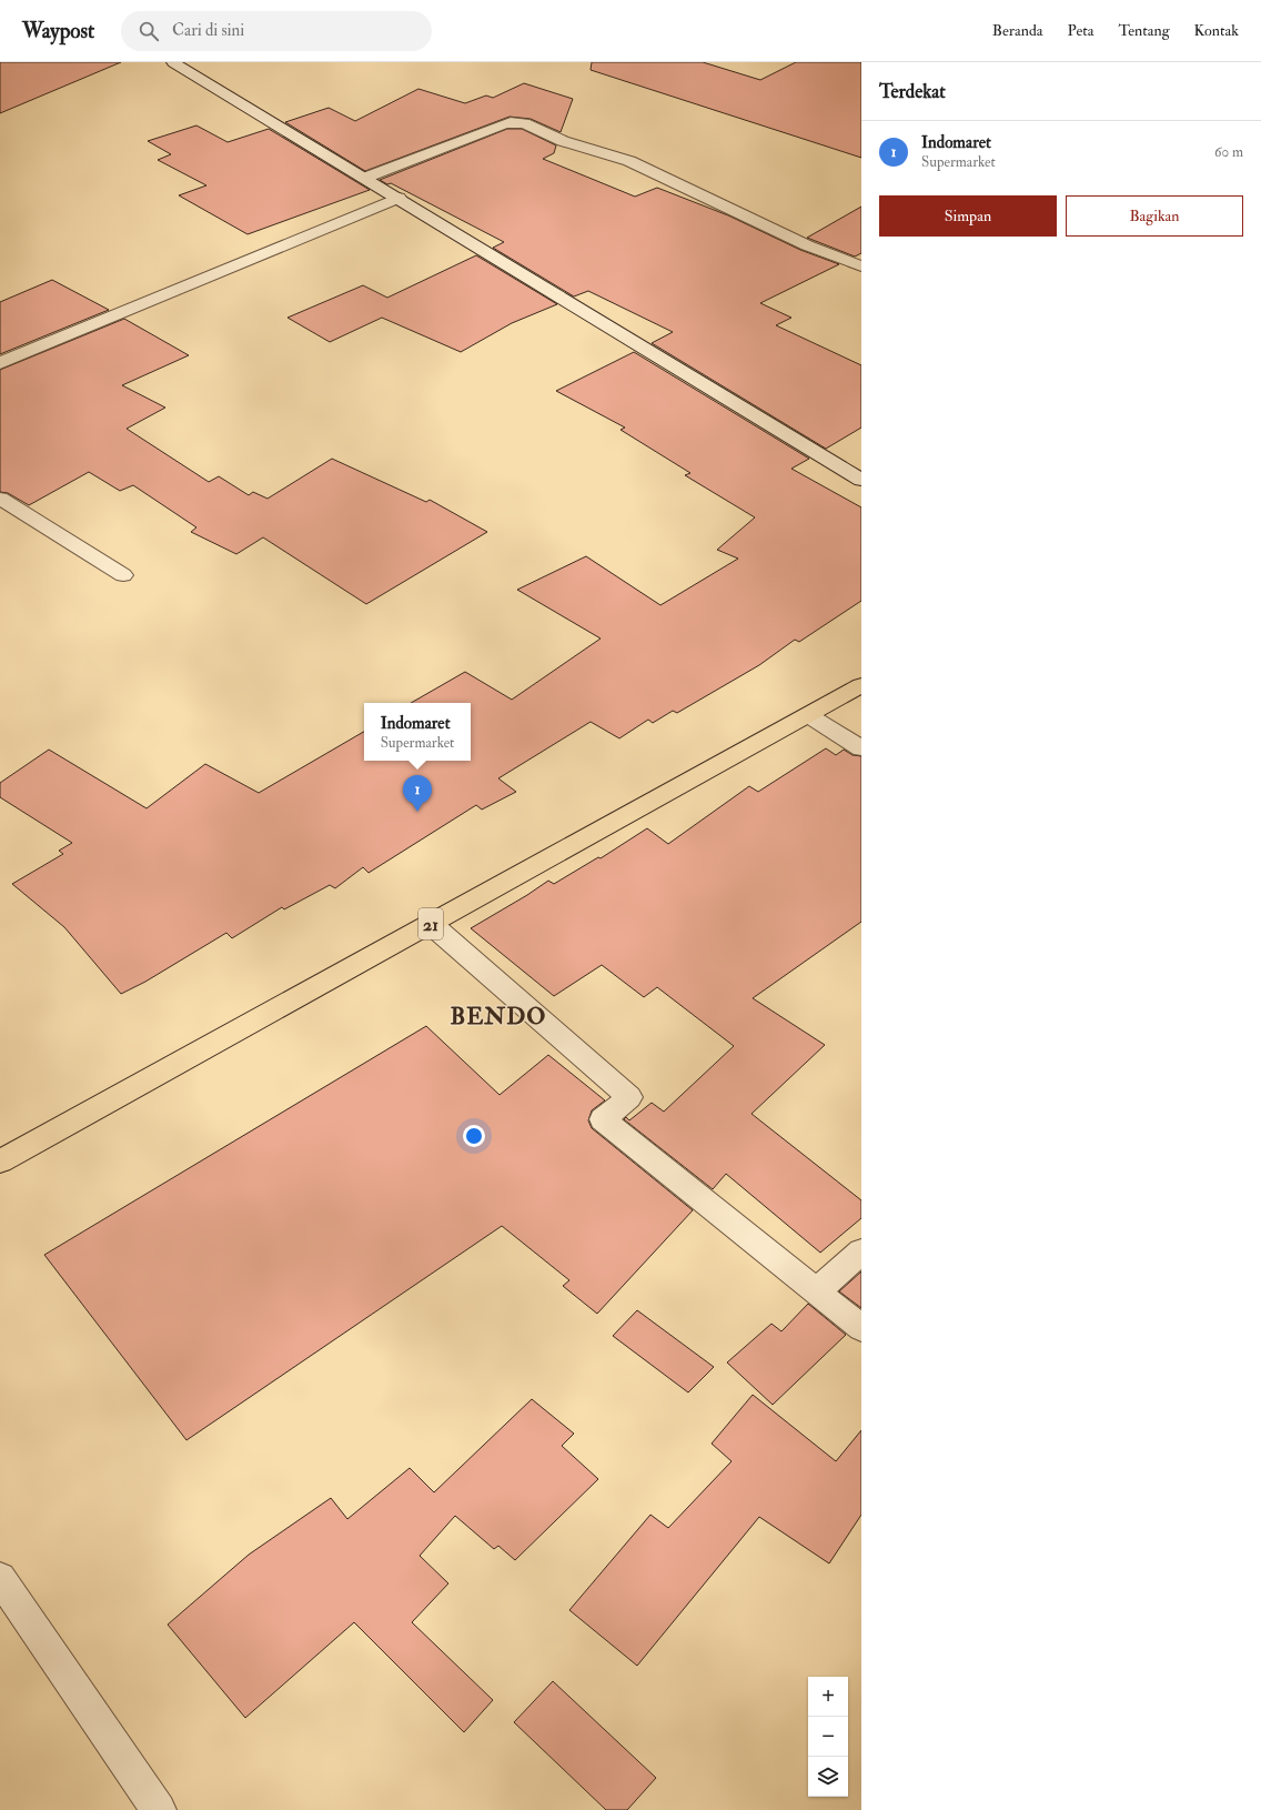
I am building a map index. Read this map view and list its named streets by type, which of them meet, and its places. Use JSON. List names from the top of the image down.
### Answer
{
  "streets": {
    "highway": ["21"]
  },
  "districts": ["BENDO"],
  "page": {
    "header": "Waypost",
    "search": "Cari di sini",
    "nav": [
      "Beranda",
      "Peta",
      "Tentang",
      "Kontak"
    ],
    "heading": "Terdekat",
    "list": [
      {
        "mark": "1",
        "name": "Indomaret",
        "note": "Supermarket",
        "value": "60 m"
      }
    ],
    "buttons": ["Simpan", "Bagikan"],
    "popup": ["Indomaret", "Supermarket"],
    "pins": "1",
    "map_buttons": ["+", "−"]
  }
}
